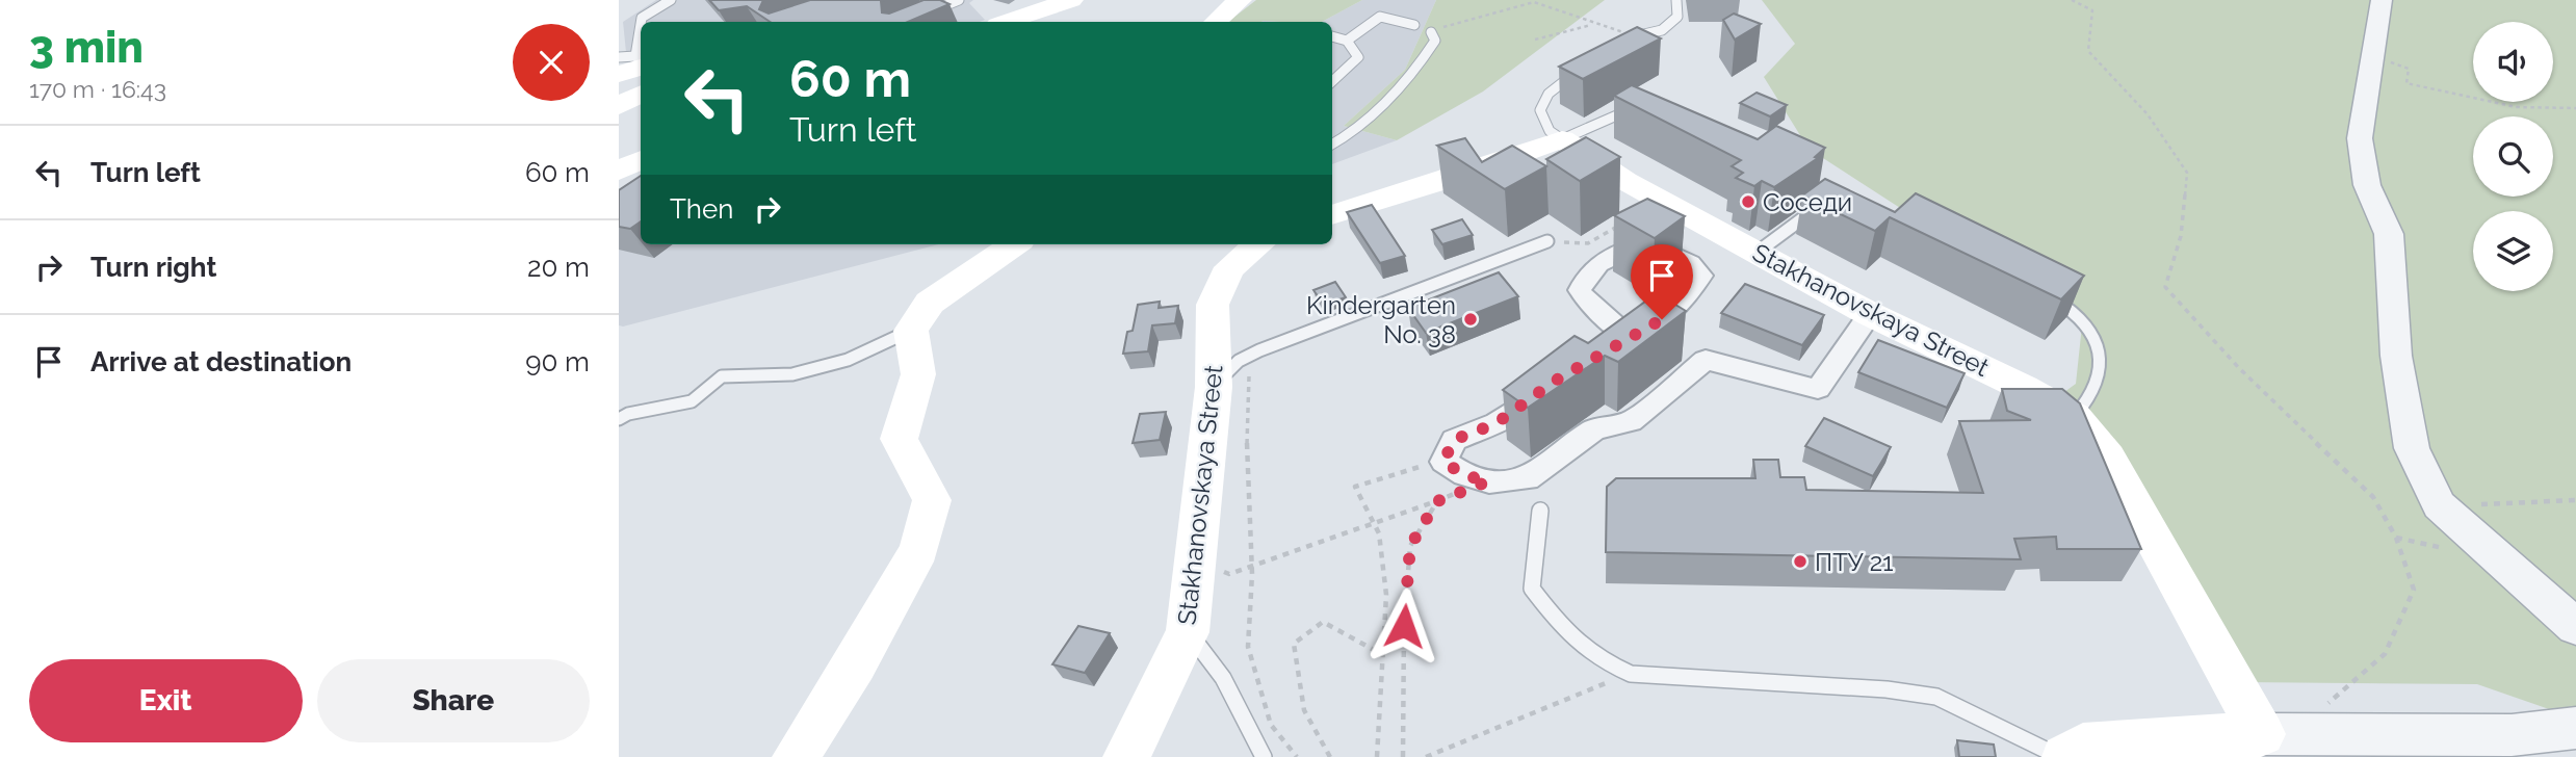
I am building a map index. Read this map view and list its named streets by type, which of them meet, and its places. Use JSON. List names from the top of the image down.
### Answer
{
  "streets": {
    "main road": ["Stakhanovskaya Street"]
  },
  "places": ["Соседи", "Kindergarten No. 38", "ПТУ 21"],
  "page": {
    "heading": ["3 min", "170 m · 16:43"],
    "turn": ["60 m", "Turn left"],
    "list": [
      {
        "name": "Turn left",
        "value": "60 m"
      },
      {
        "name": "Turn right",
        "value": "20 m"
      },
      {
        "name": "Arrive at destination",
        "value": "90 m"
      }
    ],
    "then": "Then",
    "buttons": ["Exit", "Share"]
  }
}
